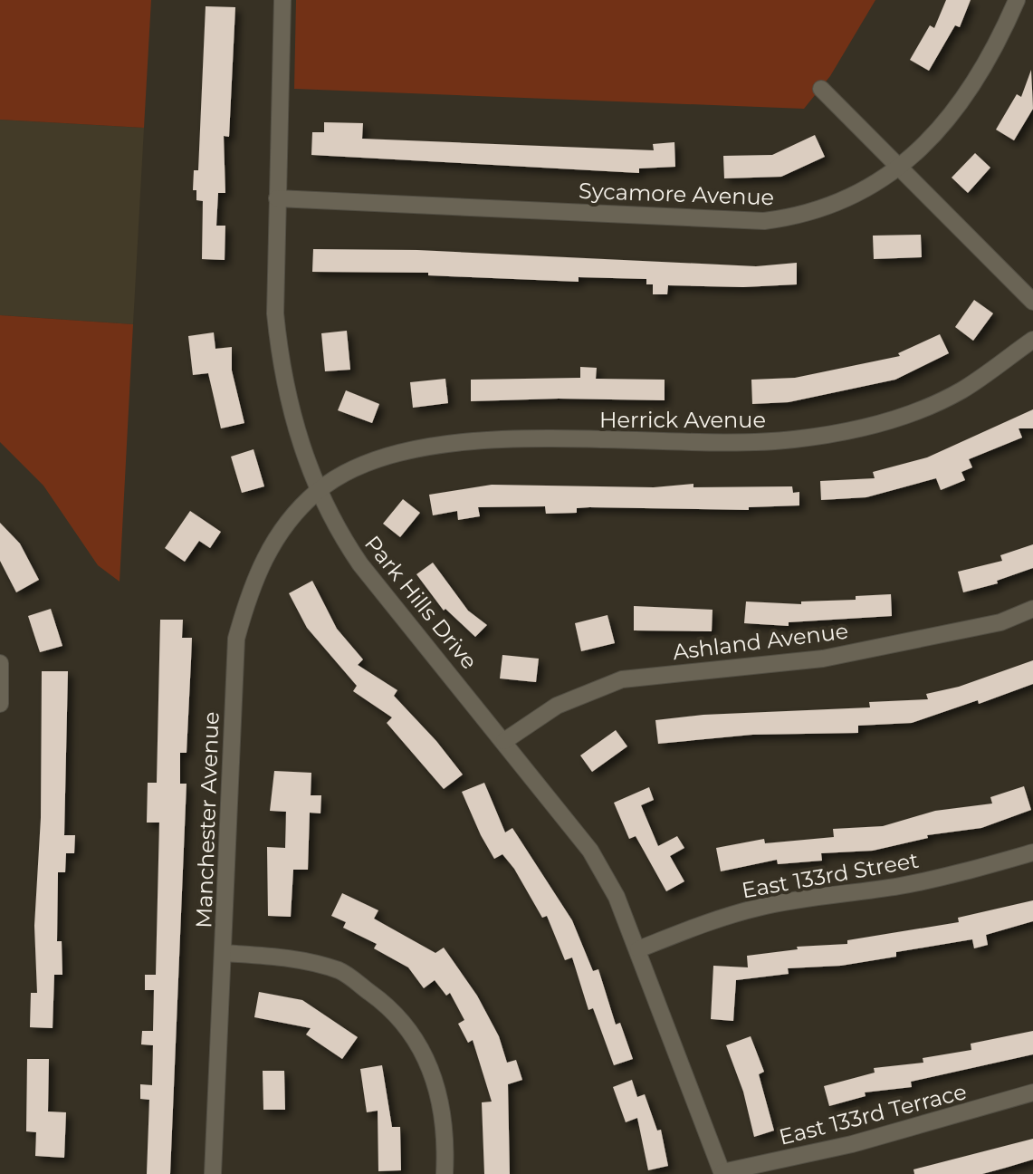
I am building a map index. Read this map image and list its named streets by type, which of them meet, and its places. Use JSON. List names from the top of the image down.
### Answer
{
  "streets": {
    "street": [
      "Sycamore Avenue",
      "Herrick Avenue",
      "Park Hills Drive",
      "Ashland Avenue",
      "Manchester Avenue",
      "East 133rd Street",
      "East 133rd Terrace"
    ]
  },
  "crossings": [
    ["Sycamore Avenue", "Park Hills Drive"],
    ["Herrick Avenue", "Park Hills Drive"],
    ["Herrick Avenue", "Manchester Avenue"],
    ["Park Hills Drive", "Ashland Avenue"],
    ["Park Hills Drive", "Manchester Avenue"],
    ["Park Hills Drive", "East 133rd Street"],
    ["Park Hills Drive", "East 133rd Terrace"]
  ]
}
